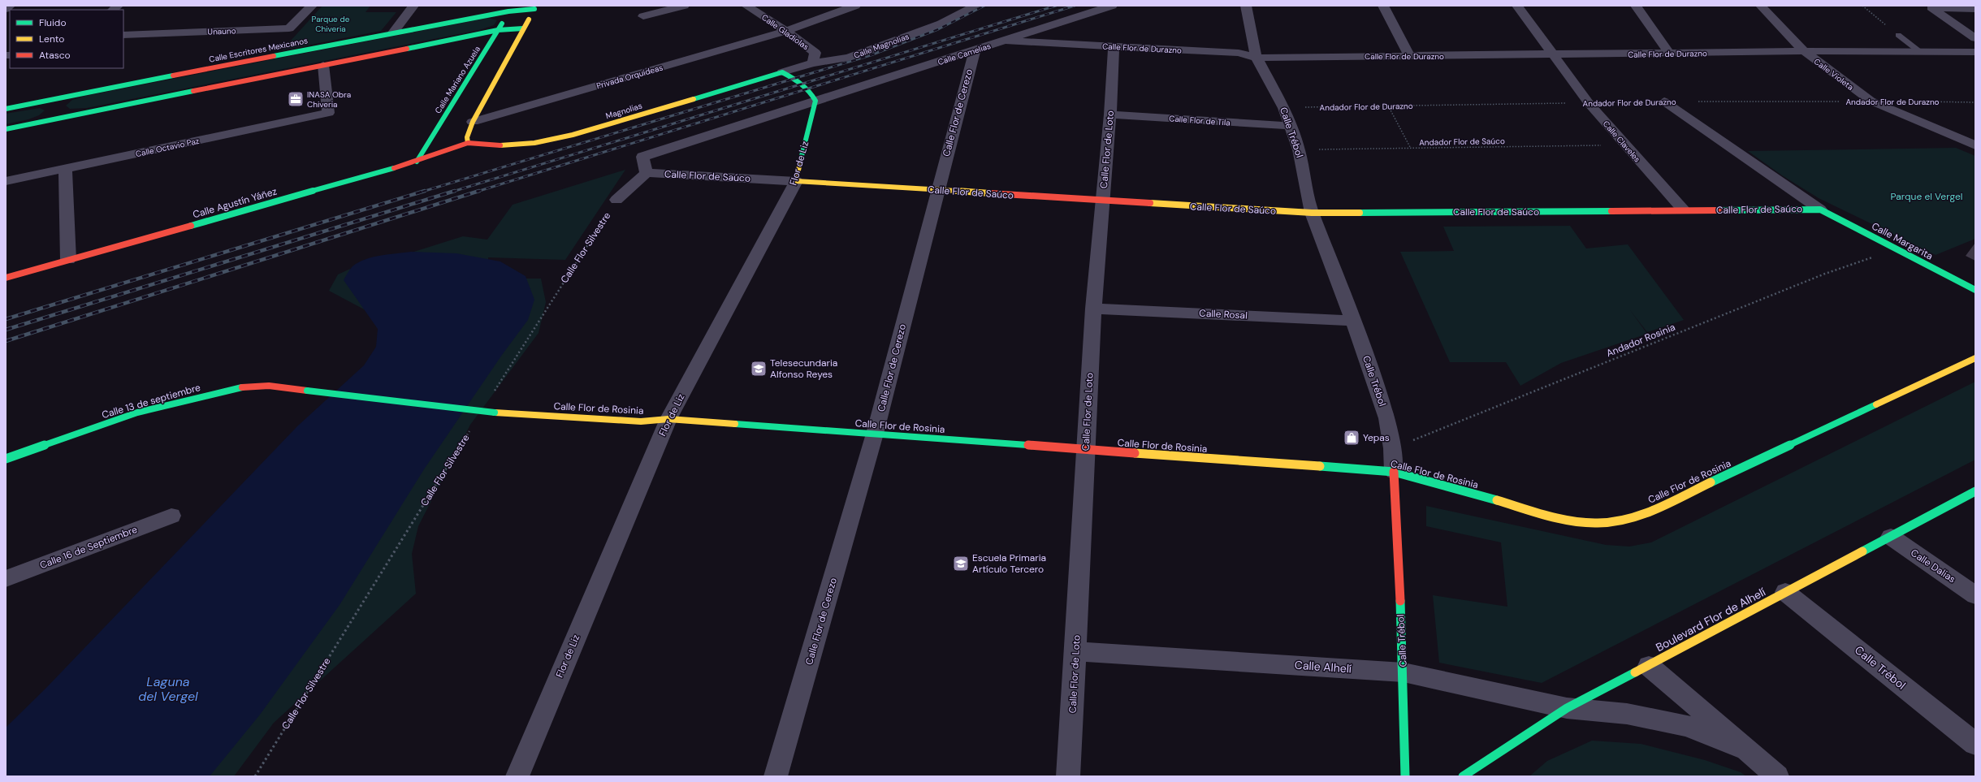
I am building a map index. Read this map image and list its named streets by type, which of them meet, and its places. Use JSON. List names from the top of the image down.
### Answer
{
  "streets": {
    "street": [
      "Unauno",
      "Calle Gladiolas",
      "Calle Magnolias",
      "Calle Flor de Durazno",
      "Calle Escritores Mexicanos",
      "Calle Camelias",
      "Calle Violeta",
      "Privada Orquídeas",
      "Calle Mariano Azuela",
      "Magnolias",
      "Calle Flor de Cerezo",
      "Calle Flor de Tila",
      "Calle Trébol",
      "Calle Claveles",
      "Calle Octavio Paz",
      "Calle Flor de Loto",
      "Flor de Liz",
      "Calle Flor de Saúco",
      "Calle Agustín Yáñez",
      "Calle Margarita",
      "Calle Rosal",
      "Calle 13 de septiembre",
      "Calle Flor de Rosinia",
      "Calle 16 de Septiembre",
      "Calle Dalias",
      "Boulevard Flor de Alhelí",
      "Calle Alhelí"
    ],
    "path": [
      "Andador Flor de Durazno",
      "Andador Flor de Saúco",
      "Calle Flor Silvestre",
      "Andador Rosinia"
    ]
  },
  "crossings": [
    ["Calle Gladiolas", "Calle Magnolias"],
    ["Calle Gladiolas", "Privada Orquídeas"],
    ["Calle Magnolias", "Magnolias"],
    ["Calle Flor de Durazno", "Calle Camelias"],
    ["Calle Flor de Durazno", "Calle Violeta"],
    ["Calle Flor de Durazno", "Calle Trébol"],
    ["Calle Flor de Durazno", "Calle Claveles"],
    ["Calle Flor de Durazno", "Calle Flor de Loto"],
    ["Calle Escritores Mexicanos", "Calle Mariano Azuela"],
    ["Calle Camelias", "Calle Flor de Cerezo"],
    ["Calle Camelias", "Flor de Liz"],
    ["Calle Camelias", "Calle Flor de Saúco"],
    ["Calle Violeta", "Andador Flor de Durazno"],
    ["Calle Mariano Azuela", "Calle Agustín Yáñez"],
    ["Andador Flor de Durazno", "Calle Trébol"],
    ["Andador Flor de Durazno", "Calle Claveles"],
    ["Magnolias", "Calle Agustín Yáñez"],
    ["Calle Flor de Cerezo", "Calle Flor de Saúco"],
    ["Calle Flor de Cerezo", "Calle Flor de Rosinia"],
    ["Calle Flor de Tila", "Calle Trébol"],
    ["Calle Flor de Tila", "Calle Flor de Loto"],
    ["Calle Trébol", "Andador Flor de Saúco"],
    ["Calle Trébol", "Calle Flor de Saúco"],
    ["Calle Trébol", "Calle Rosal"],
    ["Calle Trébol", "Andador Rosinia"],
    ["Calle Trébol", "Calle Flor de Rosinia"],
    ["Calle Trébol", "Boulevard Flor de Alhelí"],
    ["Calle Trébol", "Calle Alhelí"],
    ["Andador Flor de Saúco", "Calle Claveles"],
    ["Calle Claveles", "Calle Flor de Saúco"],
    ["Calle Flor de Loto", "Calle Flor de Saúco"],
    ["Calle Flor de Loto", "Calle Rosal"],
    ["Calle Flor de Loto", "Calle Flor de Rosinia"],
    ["Calle Flor de Loto", "Calle Alhelí"],
    ["Flor de Liz", "Calle Flor de Saúco"],
    ["Flor de Liz", "Calle Flor de Rosinia"],
    ["Calle Flor de Saúco", "Calle Margarita"],
    ["Calle Margarita", "Andador Rosinia"],
    ["Calle 13 de septiembre", "Calle Flor de Rosinia"],
    ["Calle Dalias", "Boulevard Flor de Alhelí"],
    ["Boulevard Flor de Alhelí", "Calle Alhelí"]
  ],
  "water": ["Laguna del Vergel"],
  "parks": ["Parque de Chiveria", "Parque el Vergel"],
  "places": {
    "office": ["INASA Obra Chiveria"],
    "school or university": ["Telesecundaria Alfonso Reyes", "Escuela Primaria Artículo Tercero"],
    "shop": ["Yepas"]
  },
  "legend": ["Fluido", "Lento", "Atasco"]
}
